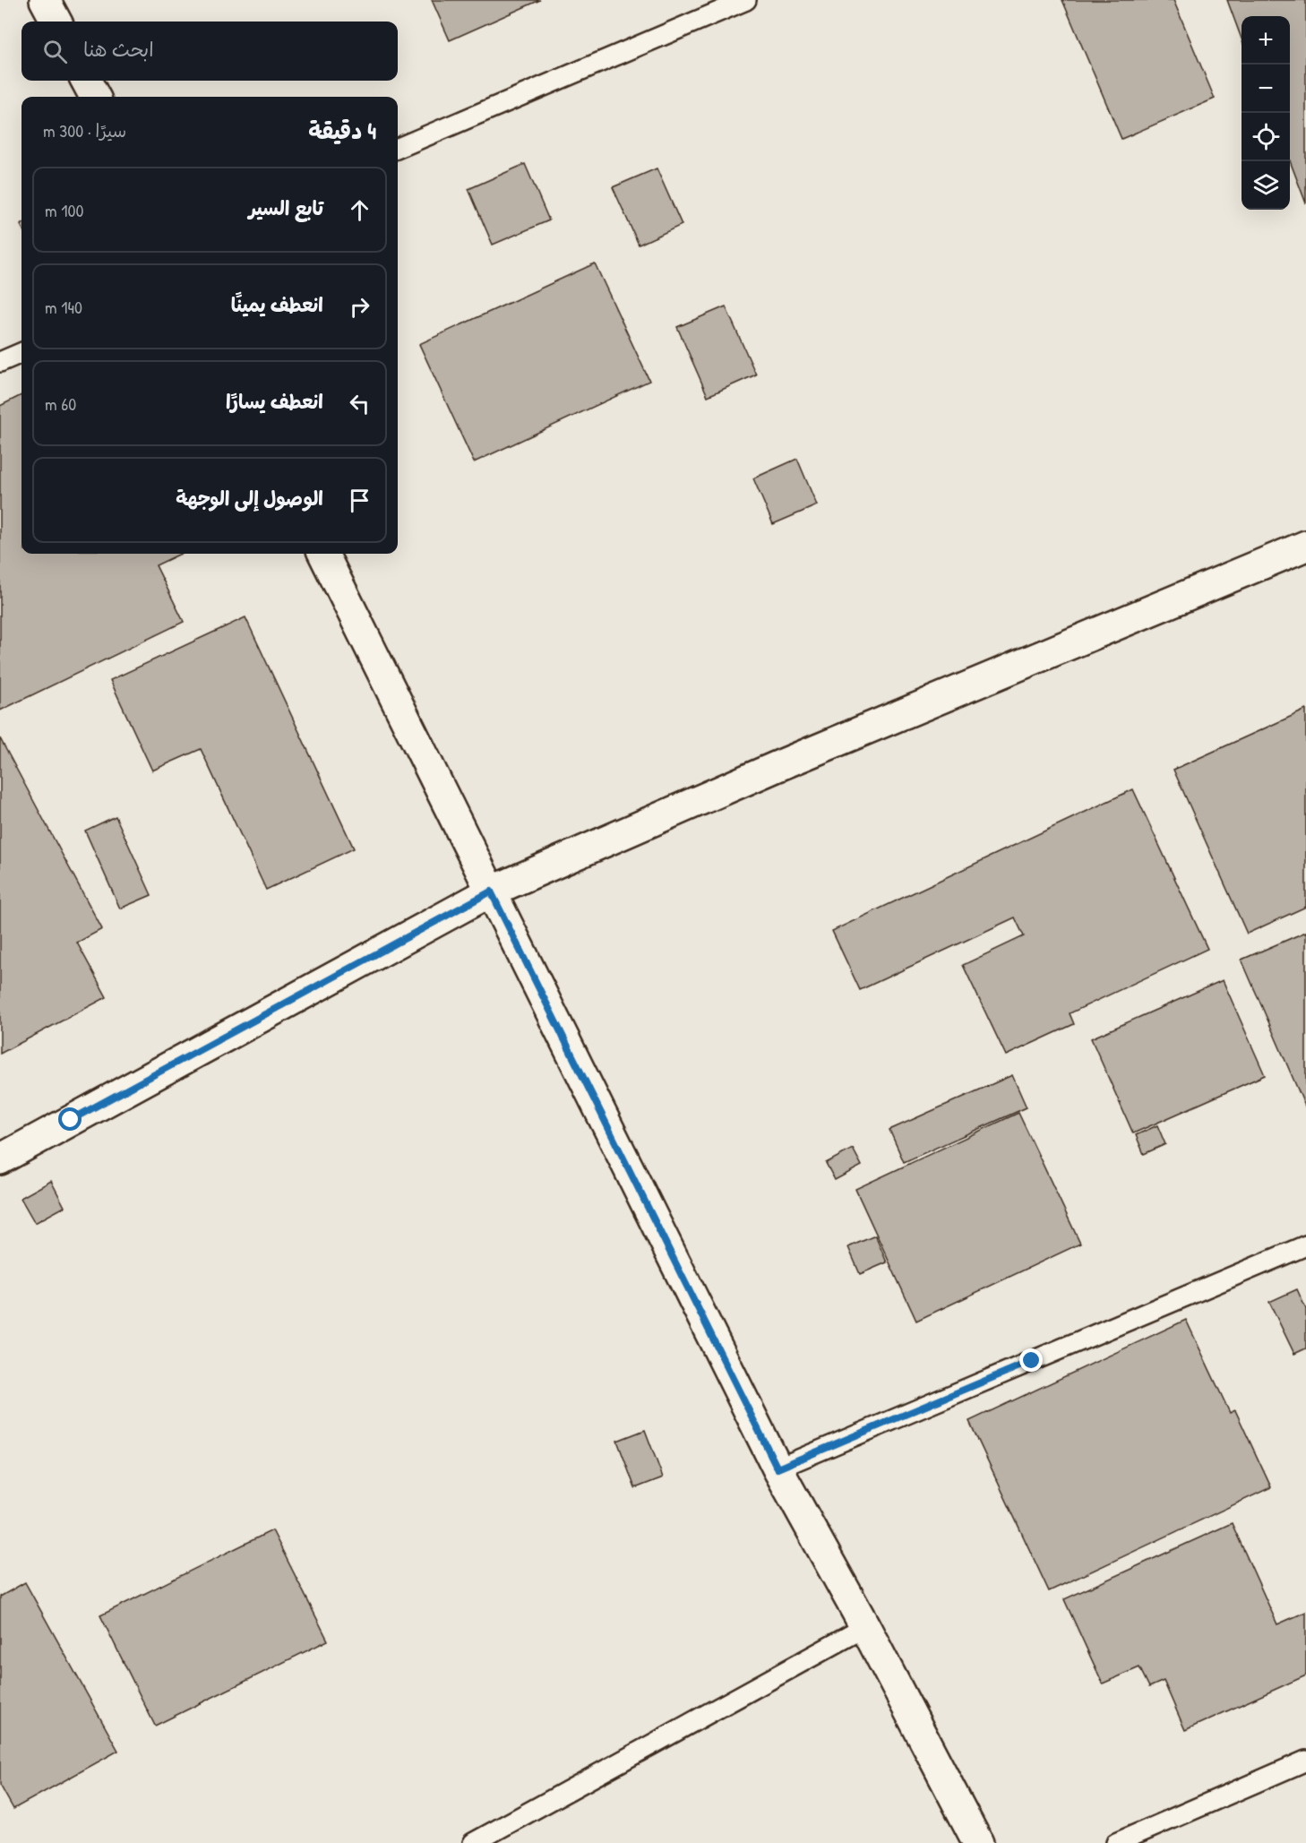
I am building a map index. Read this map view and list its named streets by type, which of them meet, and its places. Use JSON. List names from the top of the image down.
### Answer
{
  "page": {
    "map_buttons": ["+", "−"],
    "search": "ابحث هنا",
    "heading": ["4 دقيقة", "سيرًا · 300 m"],
    "list": [
      ["تابع السير", "100 m"],
      ["انعطف يمينًا", "140 m"],
      ["انعطف يسارًا", "60 m"],
      "الوصول إلى الوجهة"
    ]
  }
}
